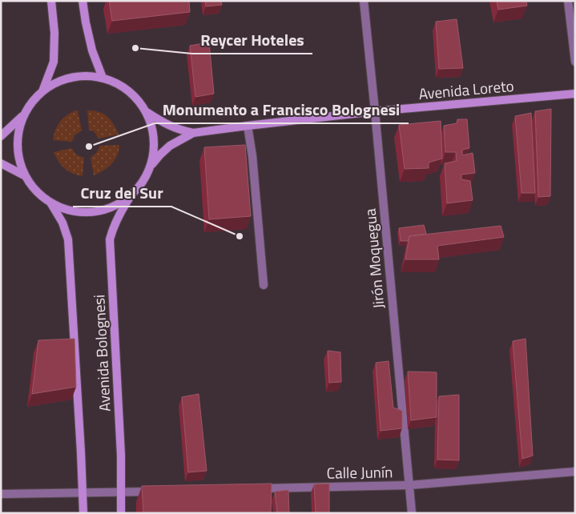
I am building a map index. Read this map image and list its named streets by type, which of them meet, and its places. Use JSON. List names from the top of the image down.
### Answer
{
  "streets": {
    "main road": ["Avenida Loreto", "Avenida Bolognesi"],
    "street": ["Jirón Moquegua", "Calle Junín"]
  },
  "crossings": [
    ["Avenida Loreto", "Jirón Moquegua"],
    ["Avenida Loreto", "Avenida Bolognesi"],
    ["Jirón Moquegua", "Calle Junín"]
  ],
  "places": ["Reycer Hoteles", "Monumento a Francisco Bolognesi", "Cruz del Sur"]
}
